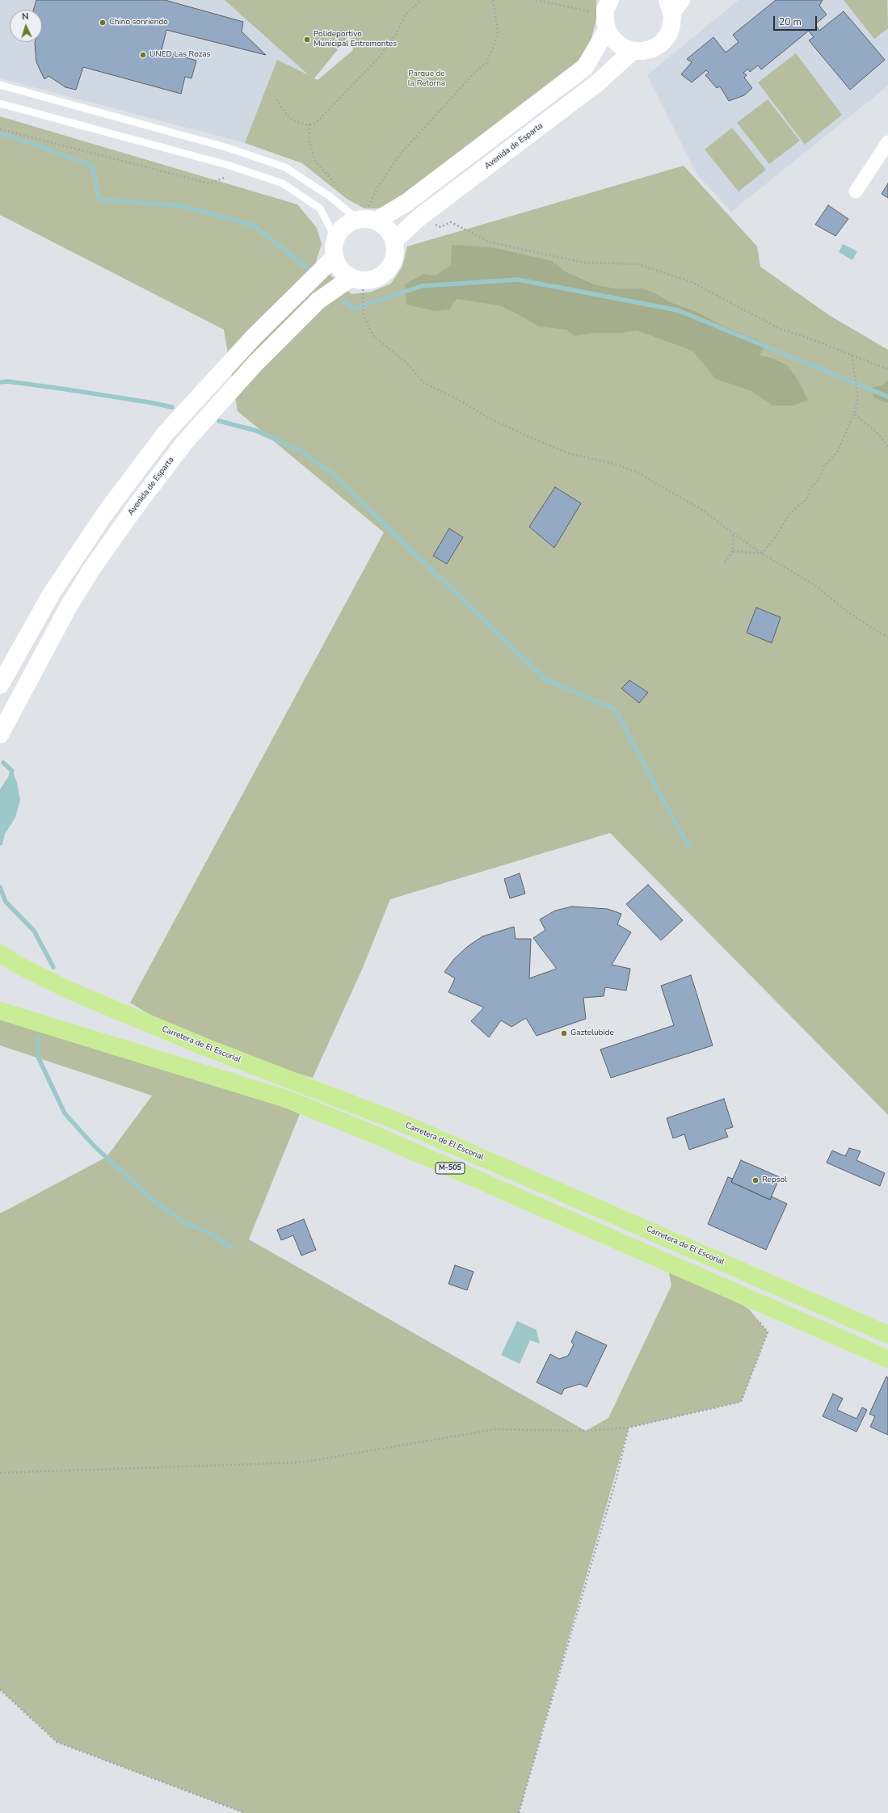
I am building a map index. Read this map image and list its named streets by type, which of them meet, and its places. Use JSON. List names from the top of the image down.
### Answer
{
  "streets": {
    "highway": ["Carretera de El Escorial", "M-505"],
    "main road": ["Avenida de Esparta"]
  },
  "parks": ["Parque de la Retorna"],
  "places": [
    "Chino sonriendo",
    "Polideportivo Municipal Entremontes",
    "UNED Las Rozas",
    "Gaztelubide",
    "Repsol"
  ],
  "scale_bar": "20 m",
  "north": "top"
}
